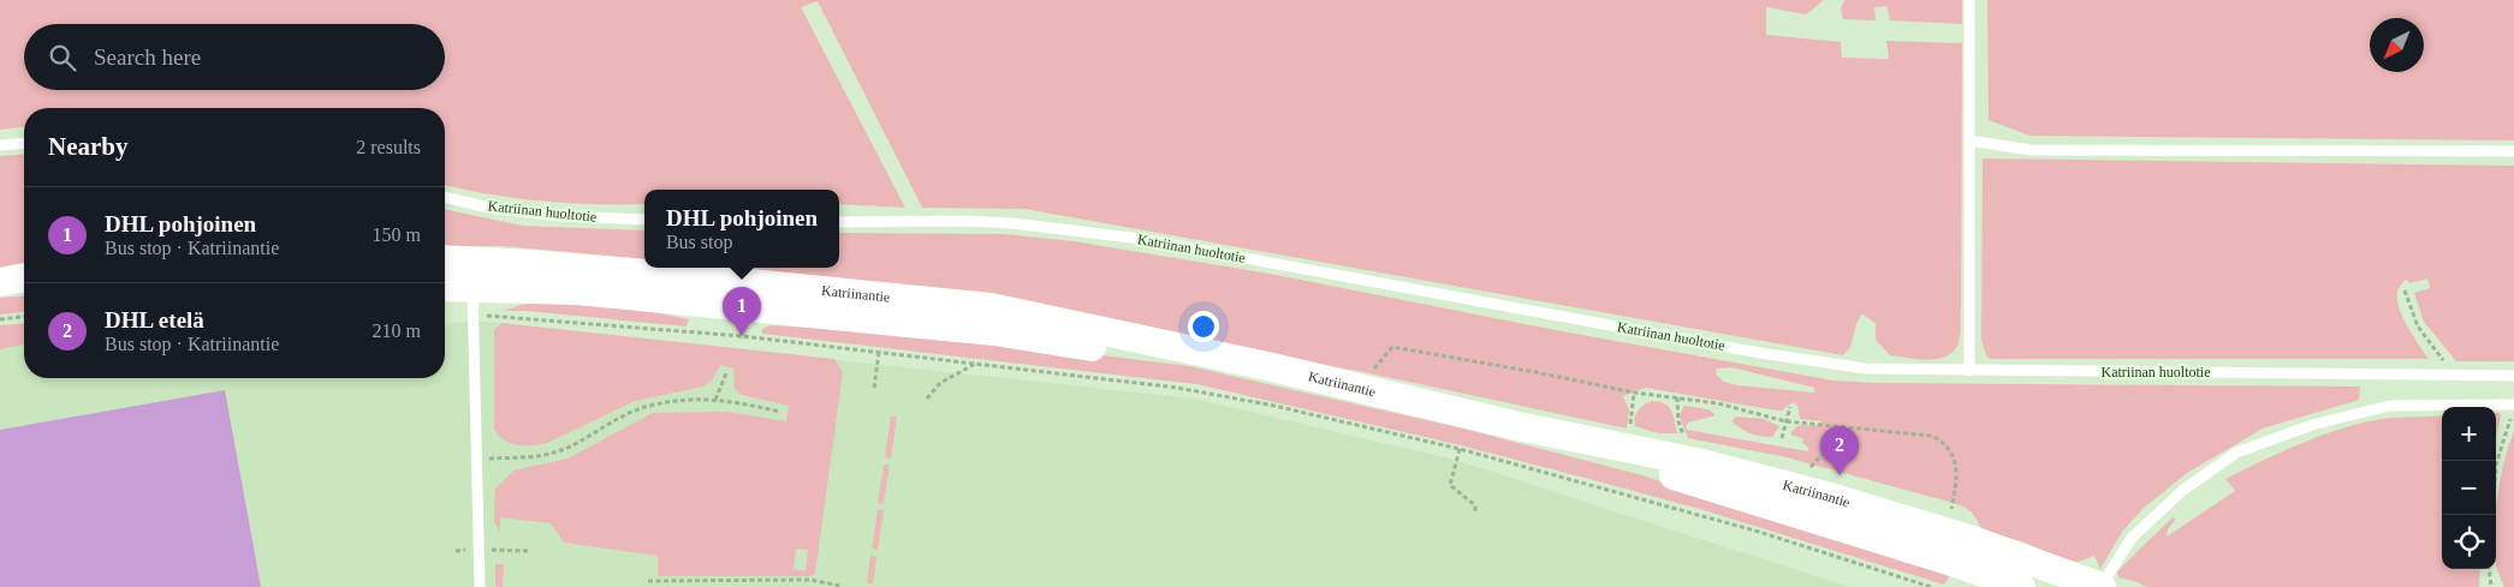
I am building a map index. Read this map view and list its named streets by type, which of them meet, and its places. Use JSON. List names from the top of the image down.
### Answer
{
  "streets": {
    "main road": ["Katriinantie"],
    "lane": ["Katriinan huoltotie"]
  },
  "north": "bottom left",
  "page": {
    "search": "Search here",
    "heading": ["Nearby", "2 results"],
    "list": [
      {
        "mark": "1",
        "name": "DHL pohjoinen",
        "note": "Bus stop · Katriinantie",
        "value": "150 m"
      },
      {
        "mark": "2",
        "name": "DHL etelä",
        "note": "Bus stop · Katriinantie",
        "value": "210 m"
      }
    ],
    "popup": ["DHL pohjoinen", "Bus stop"],
    "pins": ["1", "2"],
    "map_buttons": ["+", "−"]
  }
}
